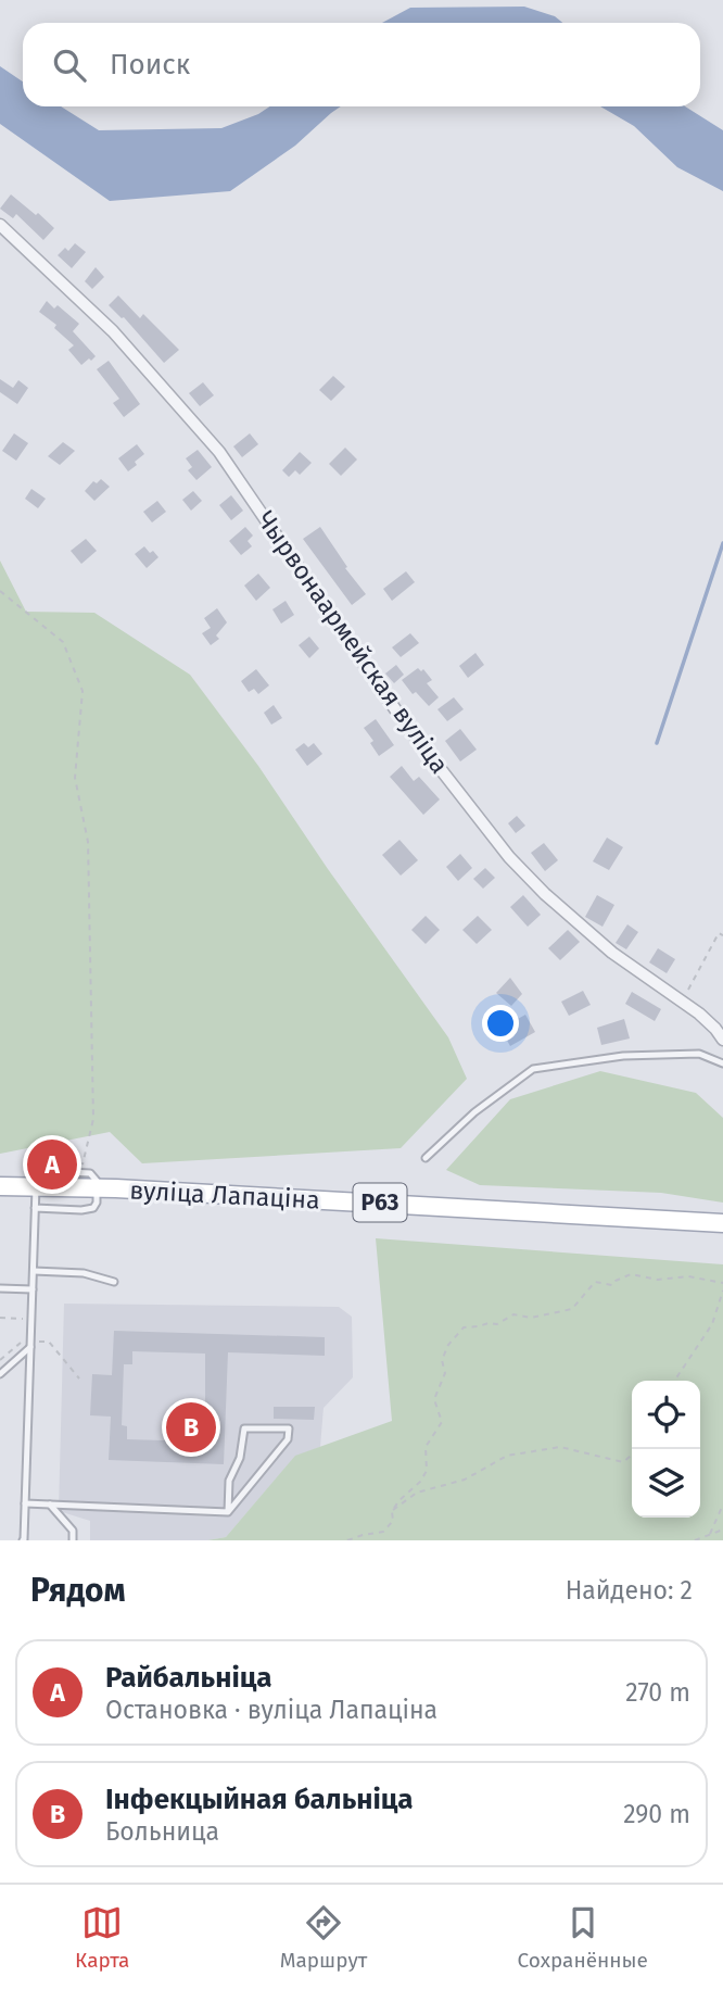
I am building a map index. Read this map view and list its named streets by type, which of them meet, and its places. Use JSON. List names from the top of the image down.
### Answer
{
  "streets": {
    "main road": ["вуліца Лапаціна", "Р63"],
    "street": ["Чырвонаармейская вуліца"]
  },
  "page": {
    "search": "Поиск",
    "pins": ["A", "B"],
    "heading": ["Рядом", "Найдено: 2"],
    "list": [
      {
        "mark": "A",
        "name": "Райбальніца",
        "note": "Остановка · вуліца Лапаціна",
        "value": "270 m"
      },
      {
        "mark": "B",
        "name": "Інфекцыйная бальніца",
        "note": "Больница",
        "value": "290 m"
      }
    ],
    "nav": ["Карта", "Маршрут", "Сохранённые"]
  }
}
